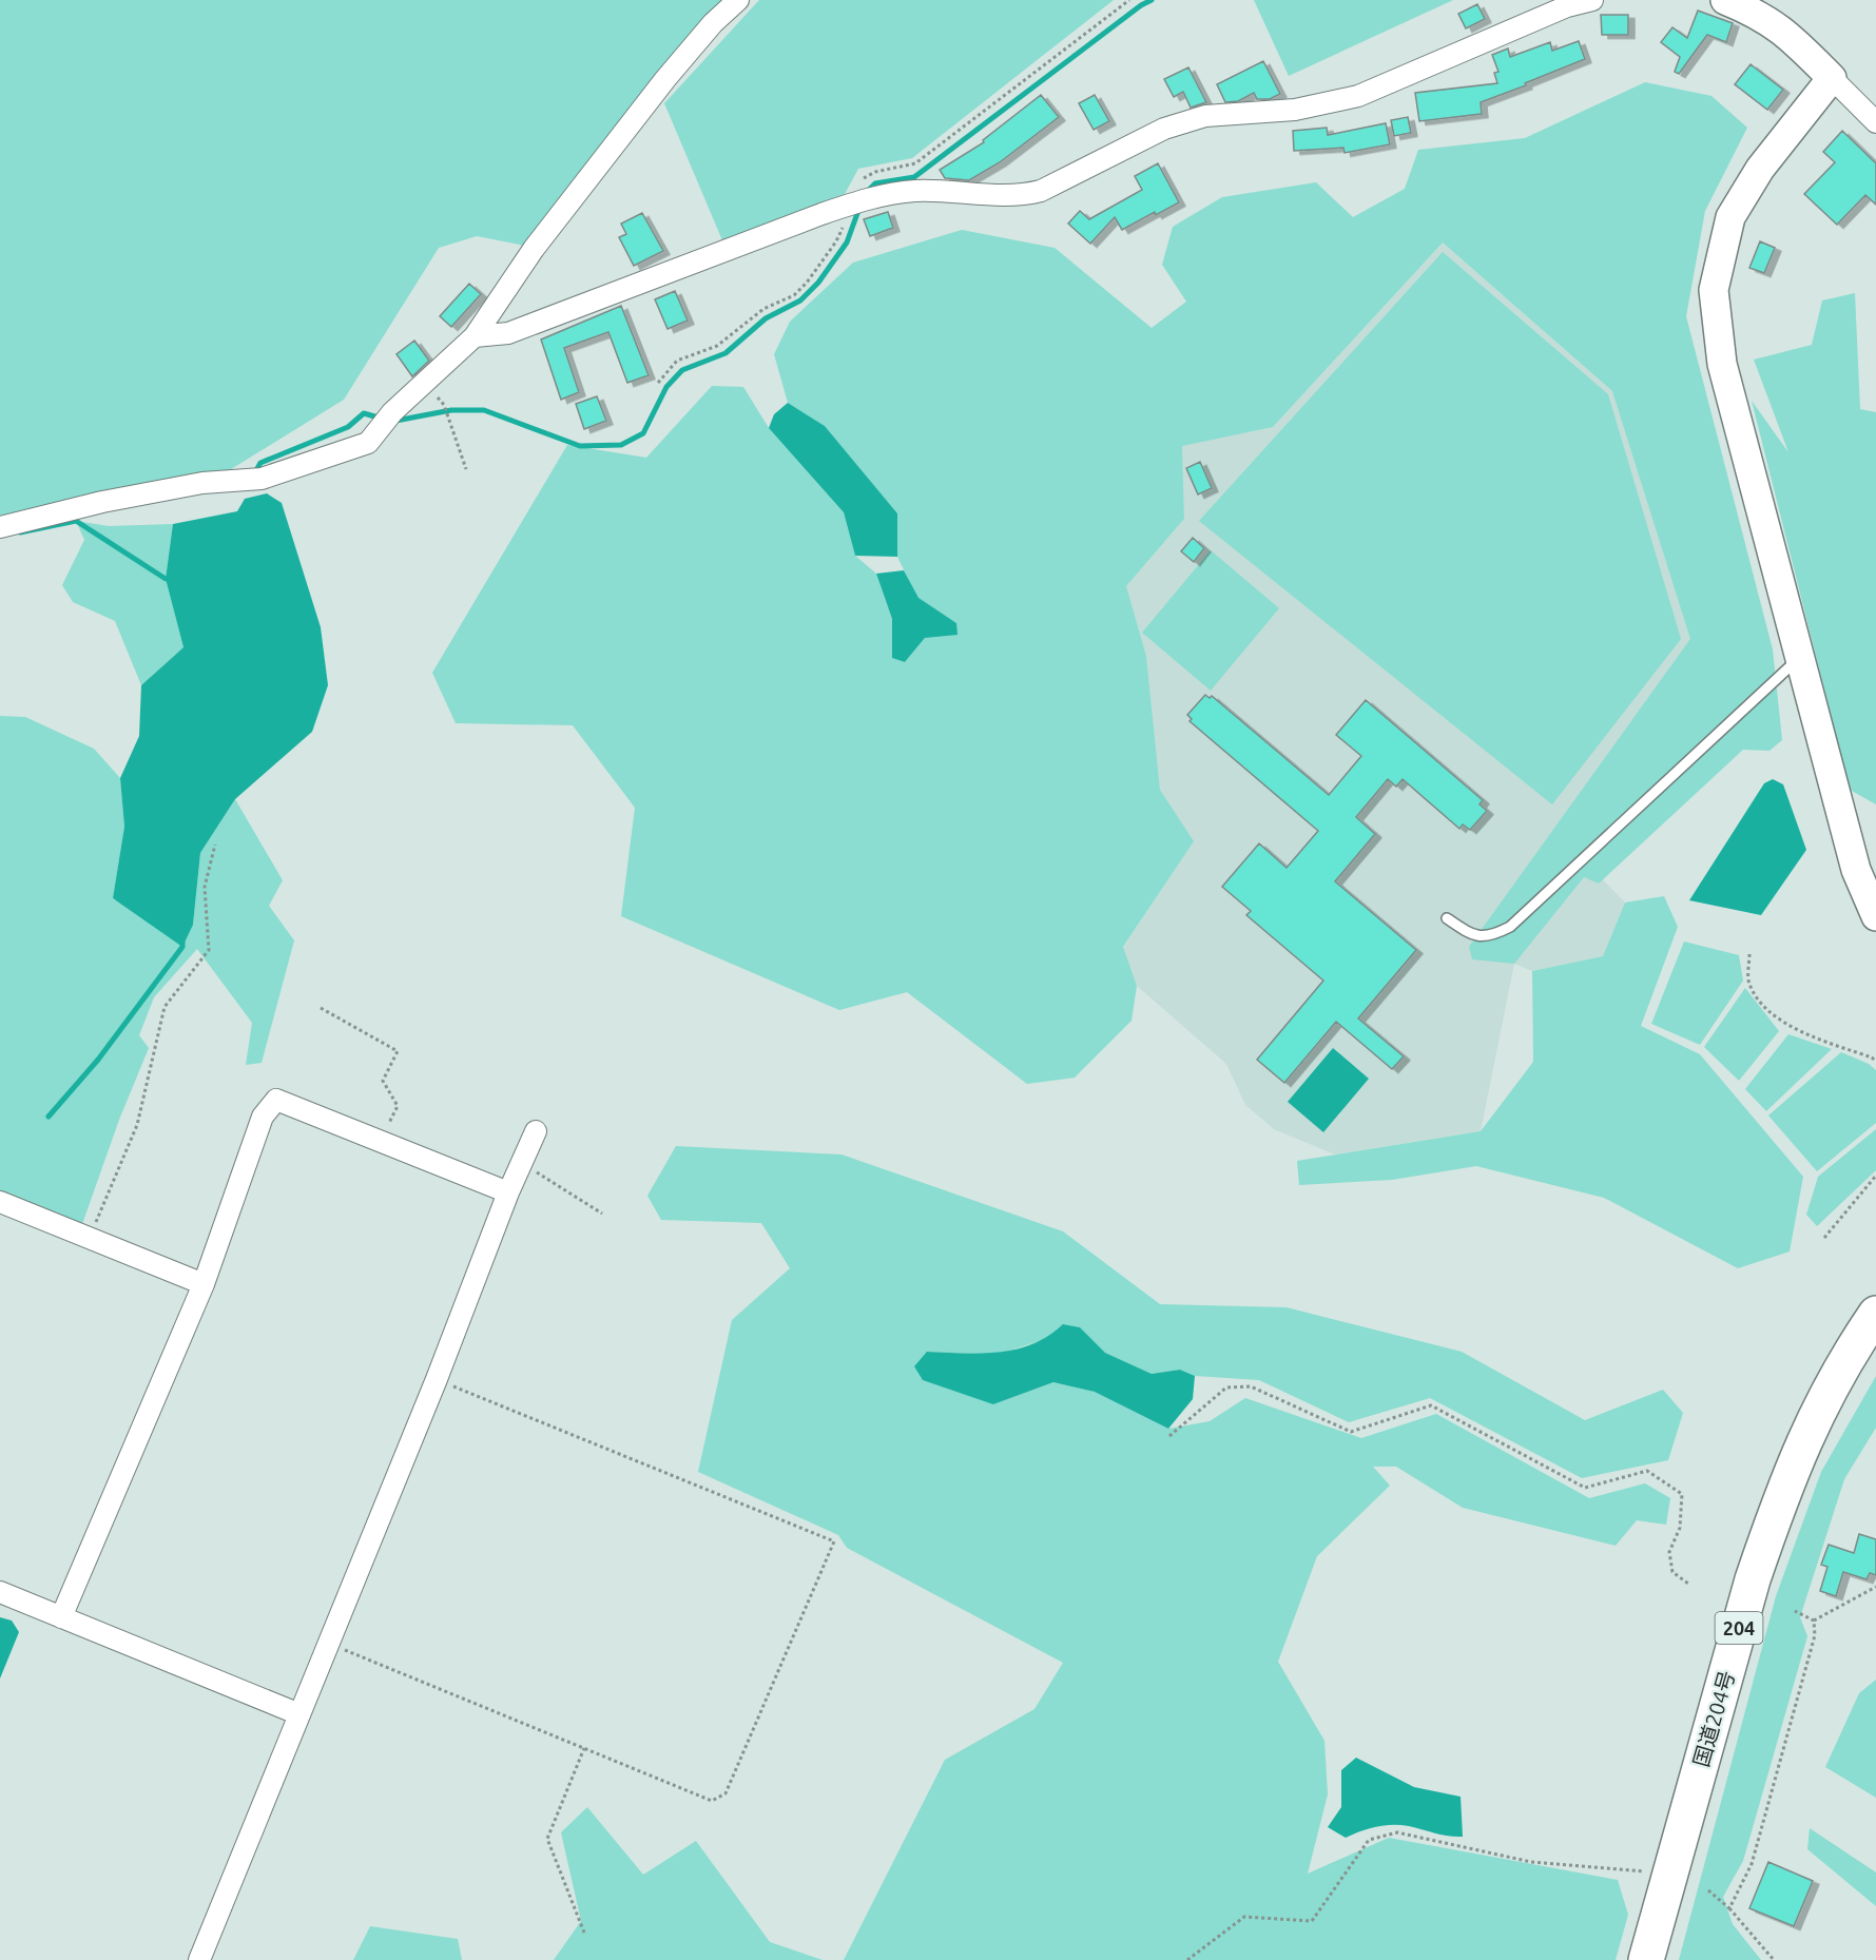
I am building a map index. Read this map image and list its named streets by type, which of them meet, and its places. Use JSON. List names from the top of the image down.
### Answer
{
  "streets": {
    "highway": ["204", "国道204号"]
  }
}
